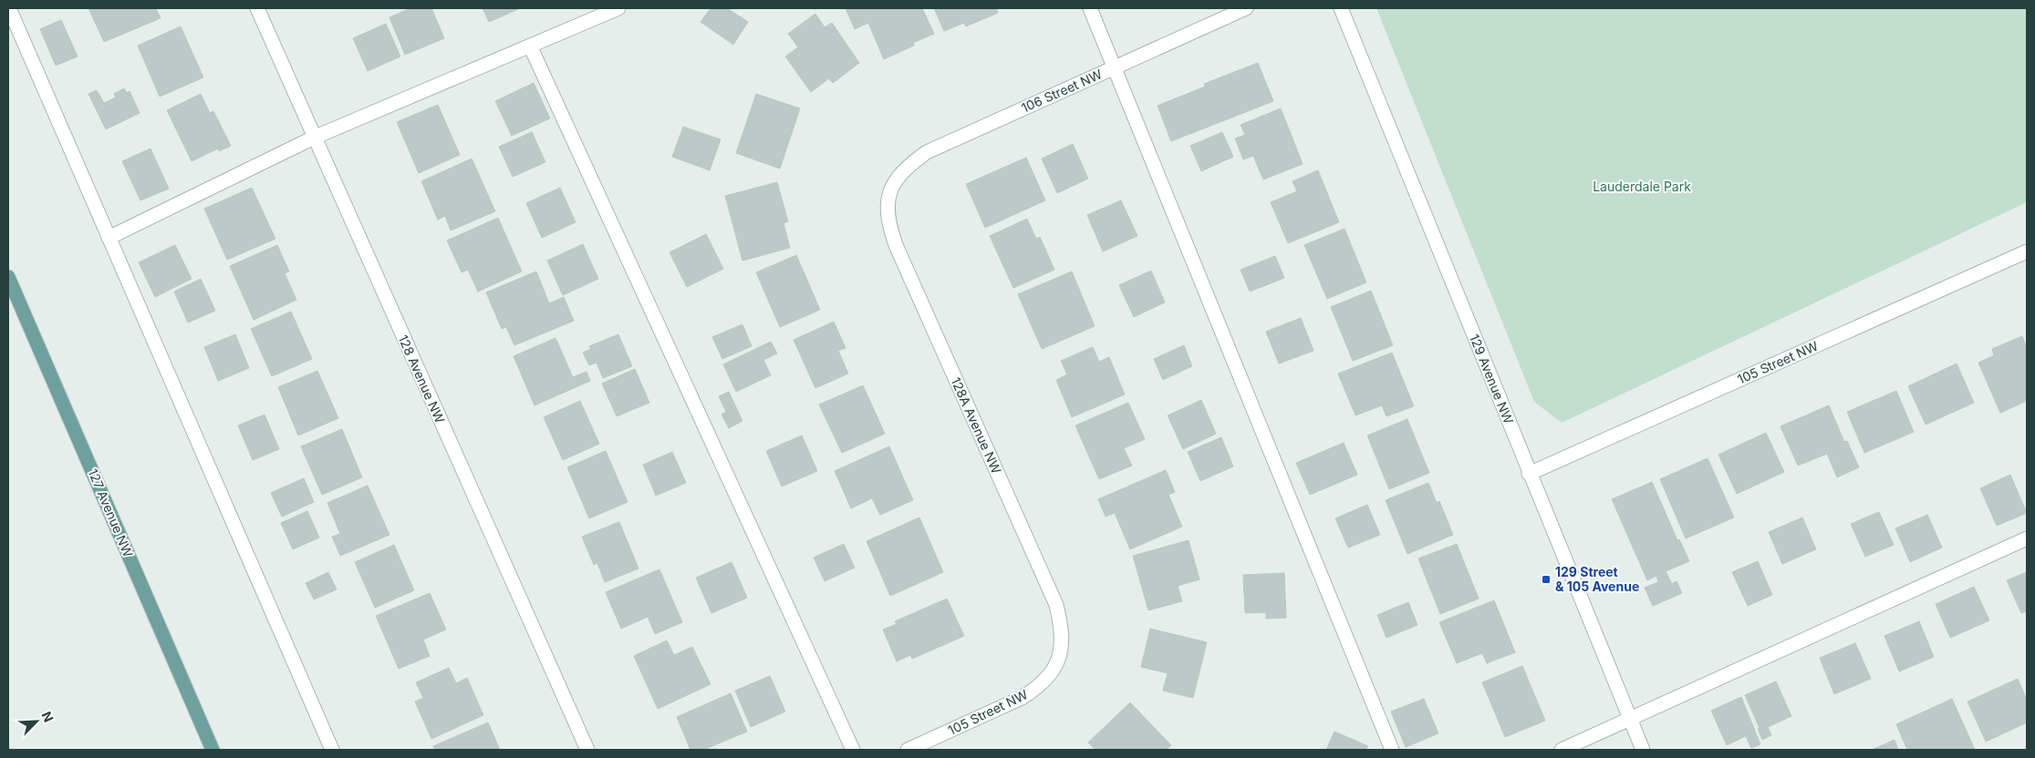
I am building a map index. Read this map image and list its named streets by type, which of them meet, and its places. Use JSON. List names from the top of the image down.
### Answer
{
  "streets": {
    "main road": ["127 Avenue NW"],
    "street": [
      "106 Street NW",
      "105 Street NW",
      "128 Avenue NW",
      "129 Avenue NW",
      "128A Avenue NW"
    ]
  },
  "crossings": [
    ["106 Street NW", "128A Avenue NW"],
    ["105 Street NW", "129 Avenue NW"],
    ["105 Street NW", "128A Avenue NW"]
  ],
  "parks": ["Lauderdale Park"],
  "places": {
    "transit": ["129 Street & 105 Avenue"]
  },
  "north": "top right"
}
